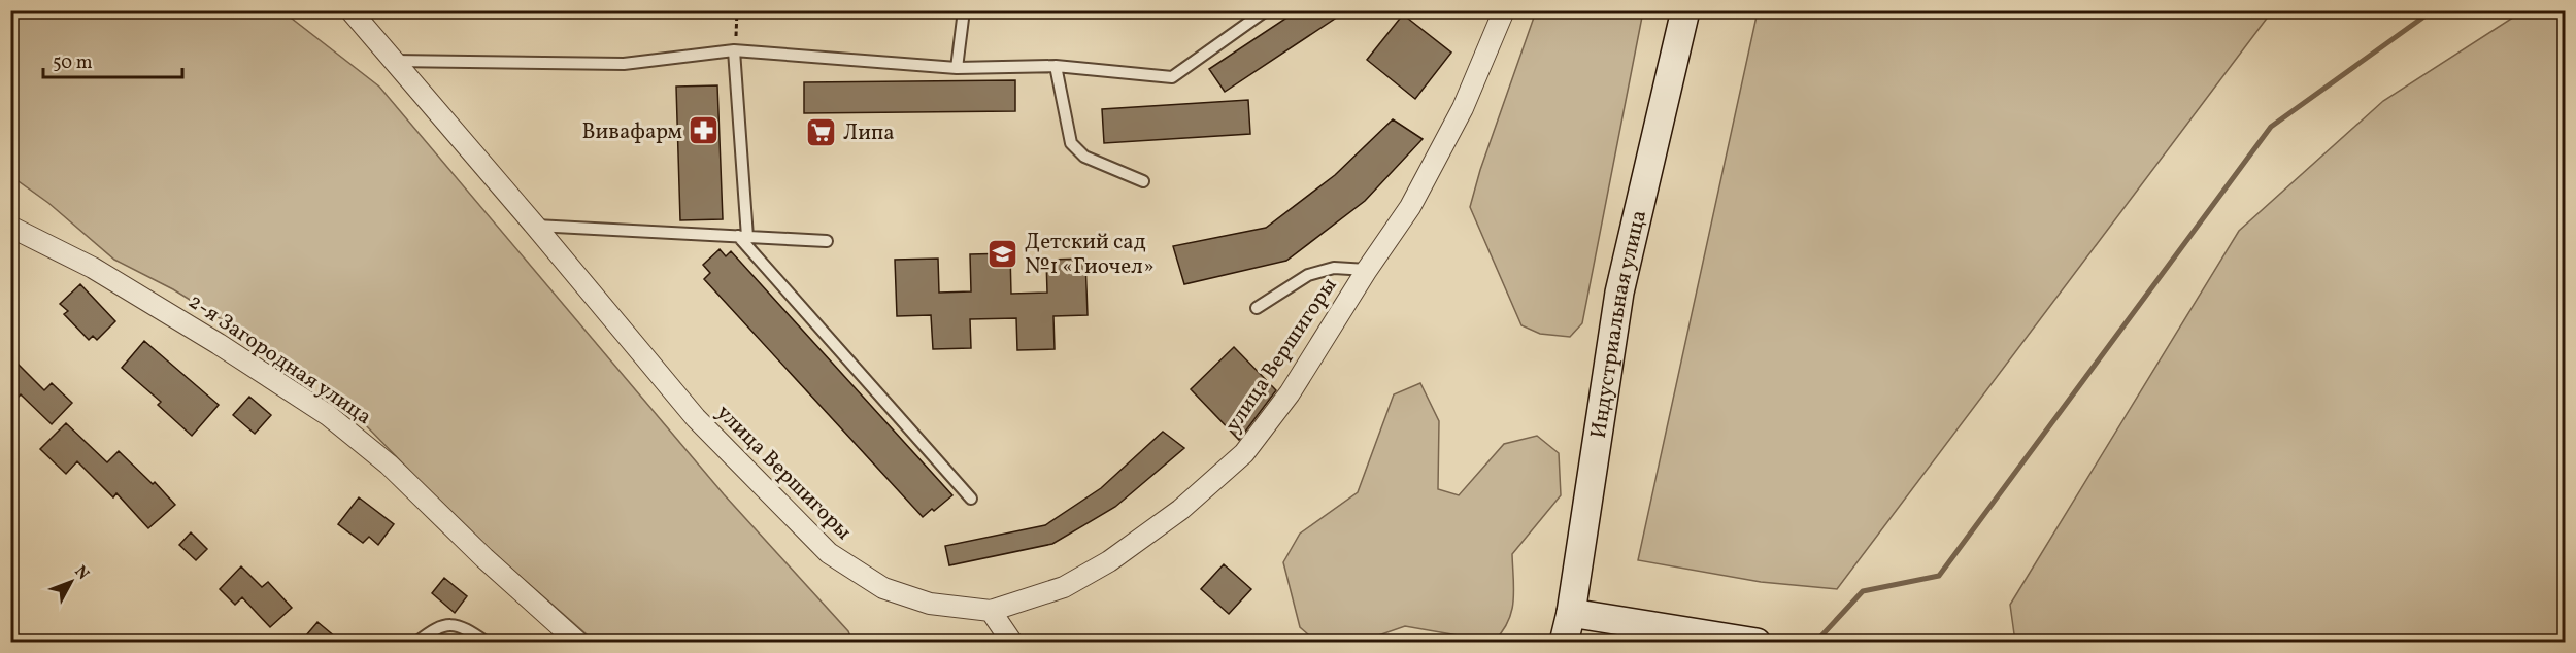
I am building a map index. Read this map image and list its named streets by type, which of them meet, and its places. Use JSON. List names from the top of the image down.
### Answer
{
  "streets": {
    "main road": ["Индустриальная улица"],
    "street": ["улица Вершигоры", "2-я Загородная улица"]
  },
  "places": {
    "pharmacy": ["Вивафарм"],
    "supermarket": ["Липа"],
    "school or university": ["Детский сад №1 «Гиочел»"]
  },
  "scale_bar": "50 m",
  "north": "top right"
}
